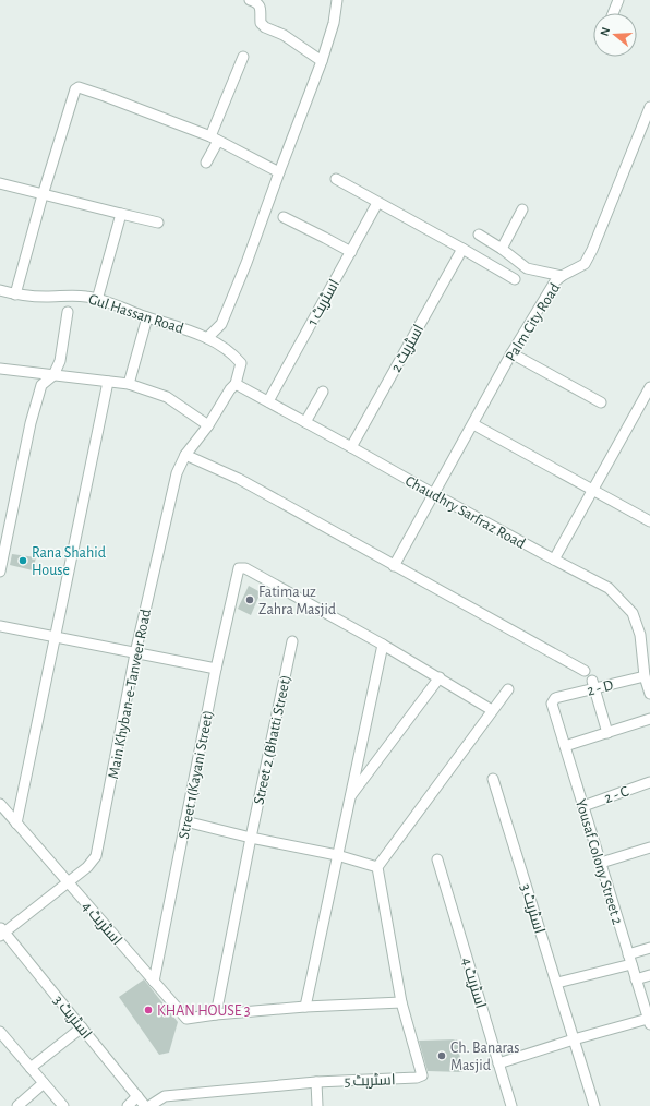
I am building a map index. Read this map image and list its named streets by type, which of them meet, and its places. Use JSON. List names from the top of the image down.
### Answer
{
  "streets": {
    "street": [
      "اسٹریٹ 1",
      "Gul Hassan Road",
      "Palm City Road",
      "اسٹریٹ 2",
      "Chaudhry Sarfraz Road",
      "2 - D",
      "Main Khyban-e-Tanveer Road",
      "Street 2 (Bhatti Street)",
      "Street 1(Kayani Street)",
      "2 - C",
      "Yousaf Colony Street 2",
      "اسٹریٹ 3",
      "اسٹریٹ 4",
      "اسٹریٹ 5"
    ]
  },
  "crossings": [
    ["اسٹریٹ 1", "Chaudhry Sarfraz Road"],
    ["Gul Hassan Road", "Chaudhry Sarfraz Road"],
    ["Gul Hassan Road", "Main Khyban-e-Tanveer Road"],
    ["Palm City Road", "Chaudhry Sarfraz Road"],
    ["اسٹریٹ 2", "Chaudhry Sarfraz Road"],
    ["Chaudhry Sarfraz Road", "2 - D"],
    ["Chaudhry Sarfraz Road", "Main Khyban-e-Tanveer Road"],
    ["2 - D", "Yousaf Colony Street 2"],
    ["Main Khyban-e-Tanveer Road", "اسٹریٹ 3"],
    ["Main Khyban-e-Tanveer Road", "اسٹریٹ 4"],
    ["Street 2 (Bhatti Street)", "اسٹریٹ 4"],
    ["Street 1(Kayani Street)", "اسٹریٹ 4"],
    ["2 - C", "Yousaf Colony Street 2"]
  ],
  "places": [
    "Rana Shahid House",
    "Fatima uz Zahra Masjid",
    "KHAN HOUSE 3",
    "Ch. Banaras Masjid"
  ],
  "north": "left"
}
